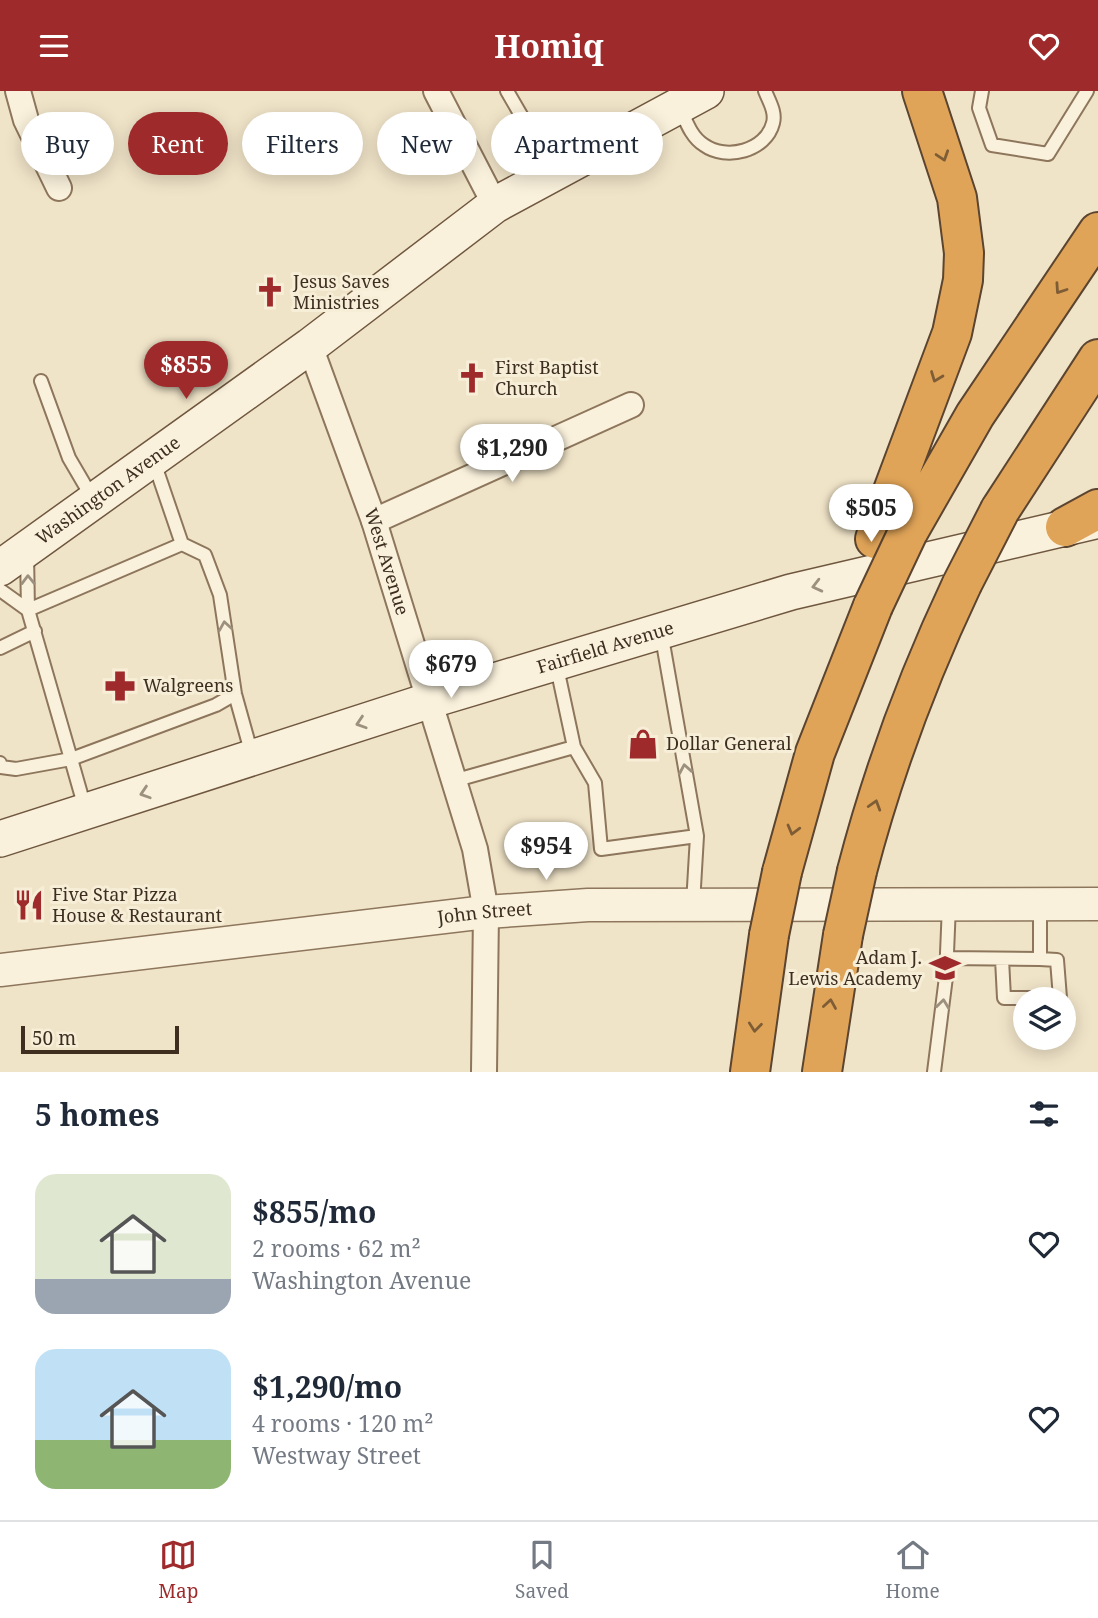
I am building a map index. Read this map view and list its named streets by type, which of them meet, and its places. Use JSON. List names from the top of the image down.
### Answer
{
  "streets": {
    "main road": ["Washington Avenue", "Fairfield Avenue"],
    "street": ["West Avenue", "John Street"]
  },
  "crossings": [
    ["Washington Avenue", "West Avenue"],
    ["West Avenue", "Fairfield Avenue"],
    ["West Avenue", "John Street"]
  ],
  "one_way": ["Fairfield Avenue"],
  "places": {
    "church": ["Jesus Saves Ministries", "First Baptist Church"],
    "pharmacy": ["Walgreens"],
    "shop": ["Dollar General"],
    "restaurant": ["Five Star Pizza House & Restaurant"],
    "school or university": ["Adam J. Lewis Academy"]
  },
  "scale_bar": "50 m",
  "page": {
    "header": "Homiq",
    "chip": [
      "Buy",
      "Rent",
      "Filters",
      "New",
      "Apartment"
    ],
    "price": [
      "$855",
      "$1,290",
      "$505",
      "$679",
      "$954"
    ],
    "scale": "50 m",
    "heading": "5 homes",
    "list": [
      {
        "name": "$855/mo",
        "note": "2 rooms · 62 m² · Washington Avenue"
      },
      {
        "name": "$1,290/mo",
        "note": "4 rooms · 120 m² · Westway Street"
      }
    ],
    "tabs": ["Map", "Saved", "Home"]
  }
}
